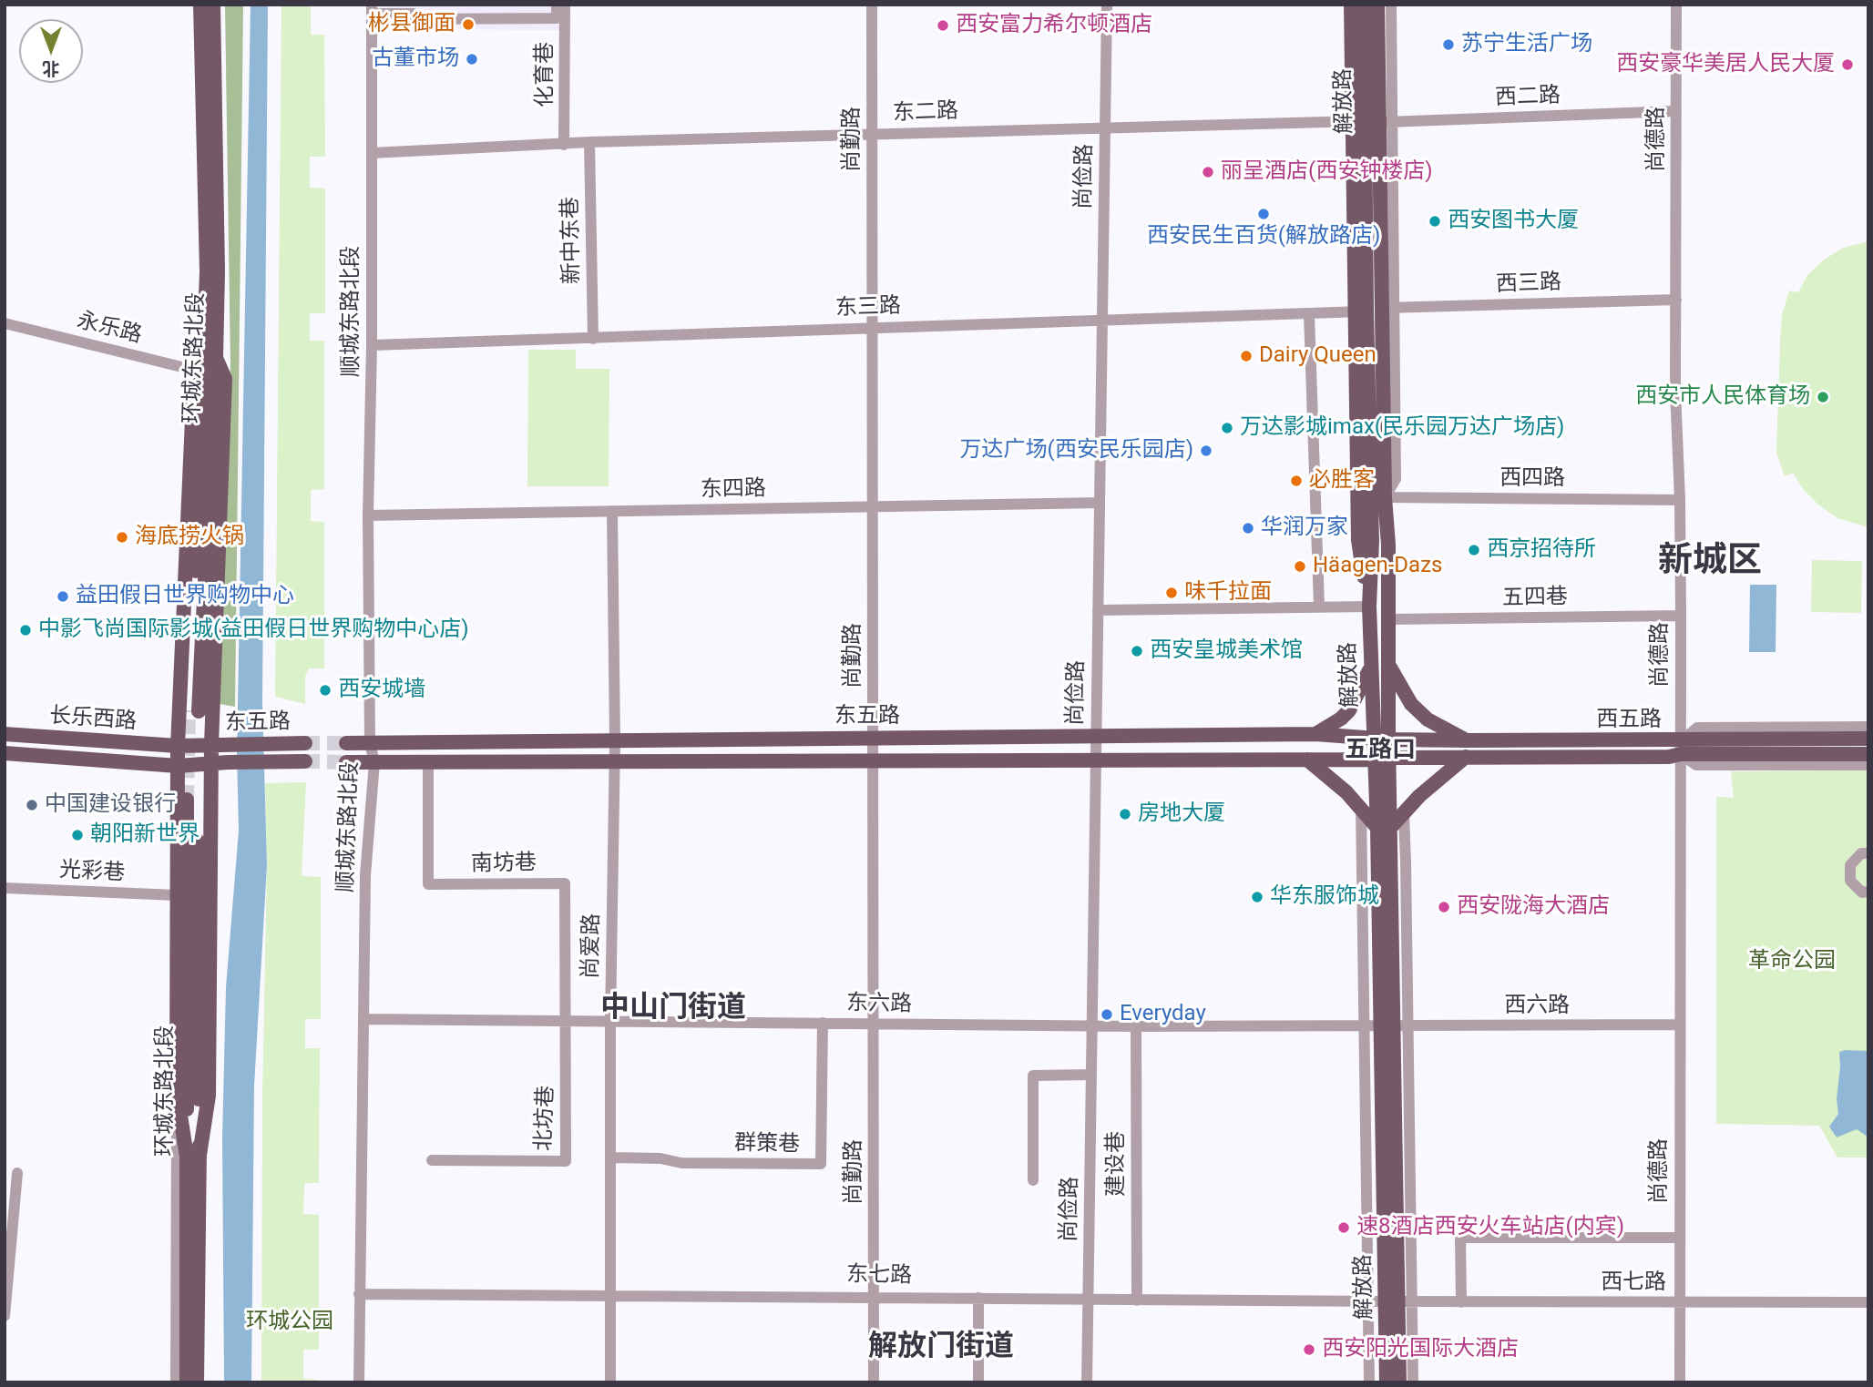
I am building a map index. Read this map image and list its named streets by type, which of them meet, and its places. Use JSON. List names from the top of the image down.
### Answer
{
  "streets": {
    "main road": [
      "解放路",
      "环城东路北段",
      "东五路",
      "长乐西路",
      "西五路"
    ],
    "street": [
      "化育巷",
      "西二路",
      "东二路",
      "尚勤路",
      "尚德路",
      "尚俭路",
      "新中东巷",
      "西三路",
      "东三路",
      "顺城东路北段",
      "永乐路",
      "西四路",
      "东四路",
      "五四巷",
      "南坊巷",
      "光彩巷",
      "尚爱路",
      "东六路",
      "西六路",
      "北坊巷",
      "群策巷",
      "建设巷",
      "东七路",
      "西七路"
    ]
  },
  "crossings": [
    ["化育巷", "东二路"],
    ["西二路", "解放路"],
    ["西二路", "东二路"],
    ["西二路", "尚德路"],
    ["解放路", "东二路"],
    ["解放路", "西三路"],
    ["解放路", "东三路"],
    ["解放路", "西四路"],
    ["解放路", "五四巷"],
    ["解放路", "东五路"],
    ["解放路", "西五路"],
    ["解放路", "东六路"],
    ["解放路", "西六路"],
    ["解放路", "东七路"],
    ["解放路", "西七路"],
    ["东二路", "尚勤路"],
    ["东二路", "尚俭路"],
    ["东二路", "新中东巷"],
    ["东二路", "顺城东路北段"],
    ["尚勤路", "东三路"],
    ["尚勤路", "东四路"],
    ["尚勤路", "东五路"],
    ["尚勤路", "东六路"],
    ["尚勤路", "东七路"],
    ["尚德路", "西三路"],
    ["尚德路", "西四路"],
    ["尚德路", "五四巷"],
    ["尚德路", "西五路"],
    ["尚德路", "西六路"],
    ["尚德路", "西七路"],
    ["尚俭路", "东三路"],
    ["尚俭路", "东四路"],
    ["尚俭路", "东五路"],
    ["尚俭路", "东六路"],
    ["尚俭路", "东七路"],
    ["新中东巷", "东三路"],
    ["东三路", "顺城东路北段"],
    ["顺城东路北段", "东四路"],
    ["顺城东路北段", "东五路"],
    ["顺城东路北段", "东六路"],
    ["顺城东路北段", "东七路"],
    ["永乐路", "环城东路北段"],
    ["东四路", "尚爱路"],
    ["东五路", "长乐西路"],
    ["东五路", "西五路"],
    ["东五路", "南坊巷"],
    ["东五路", "尚爱路"],
    ["南坊巷", "东六路"],
    ["南坊巷", "北坊巷"],
    ["尚爱路", "东六路"],
    ["尚爱路", "群策巷"],
    ["尚爱路", "东七路"],
    ["东六路", "西六路"],
    ["东六路", "北坊巷"],
    ["东六路", "群策巷"],
    ["东六路", "建设巷"],
    ["建设巷", "东七路"],
    ["东七路", "西七路"]
  ],
  "districts": [
    "新城区",
    "五路口",
    "中山门街道",
    "解放门街道"
  ],
  "parks": ["革命公园", "环城公园"],
  "places": [
    "彬县御面",
    "西安富力希尔顿酒店",
    "苏宁生活广场",
    "古董市场",
    "西安豪华美居人民大厦",
    "丽呈酒店(西安钟楼店)",
    "西安民生百货(解放路店)",
    "西安图书大厦",
    "Dairy Queen",
    "西安市人民体育场",
    "万达影城imax(民乐园万达广场店)",
    "万达广场(西安民乐园店)",
    "必胜客",
    "华润万家",
    "海底捞火锅",
    "西京招待所",
    "Häagen-Dazs",
    "味千拉面",
    "益田假日世界购物中心",
    "中影飞尚国际影城(益田假日世界购物中心店)",
    "西安皇城美术馆",
    "西安城墙",
    "中国建设银行",
    "房地大厦",
    "朝阳新世界",
    "华东服饰城",
    "西安陇海大酒店",
    "Everyday",
    "速8酒店西安火车站店(内宾)",
    "西安阳光国际大酒店"
  ],
  "north": "bottom"
}
